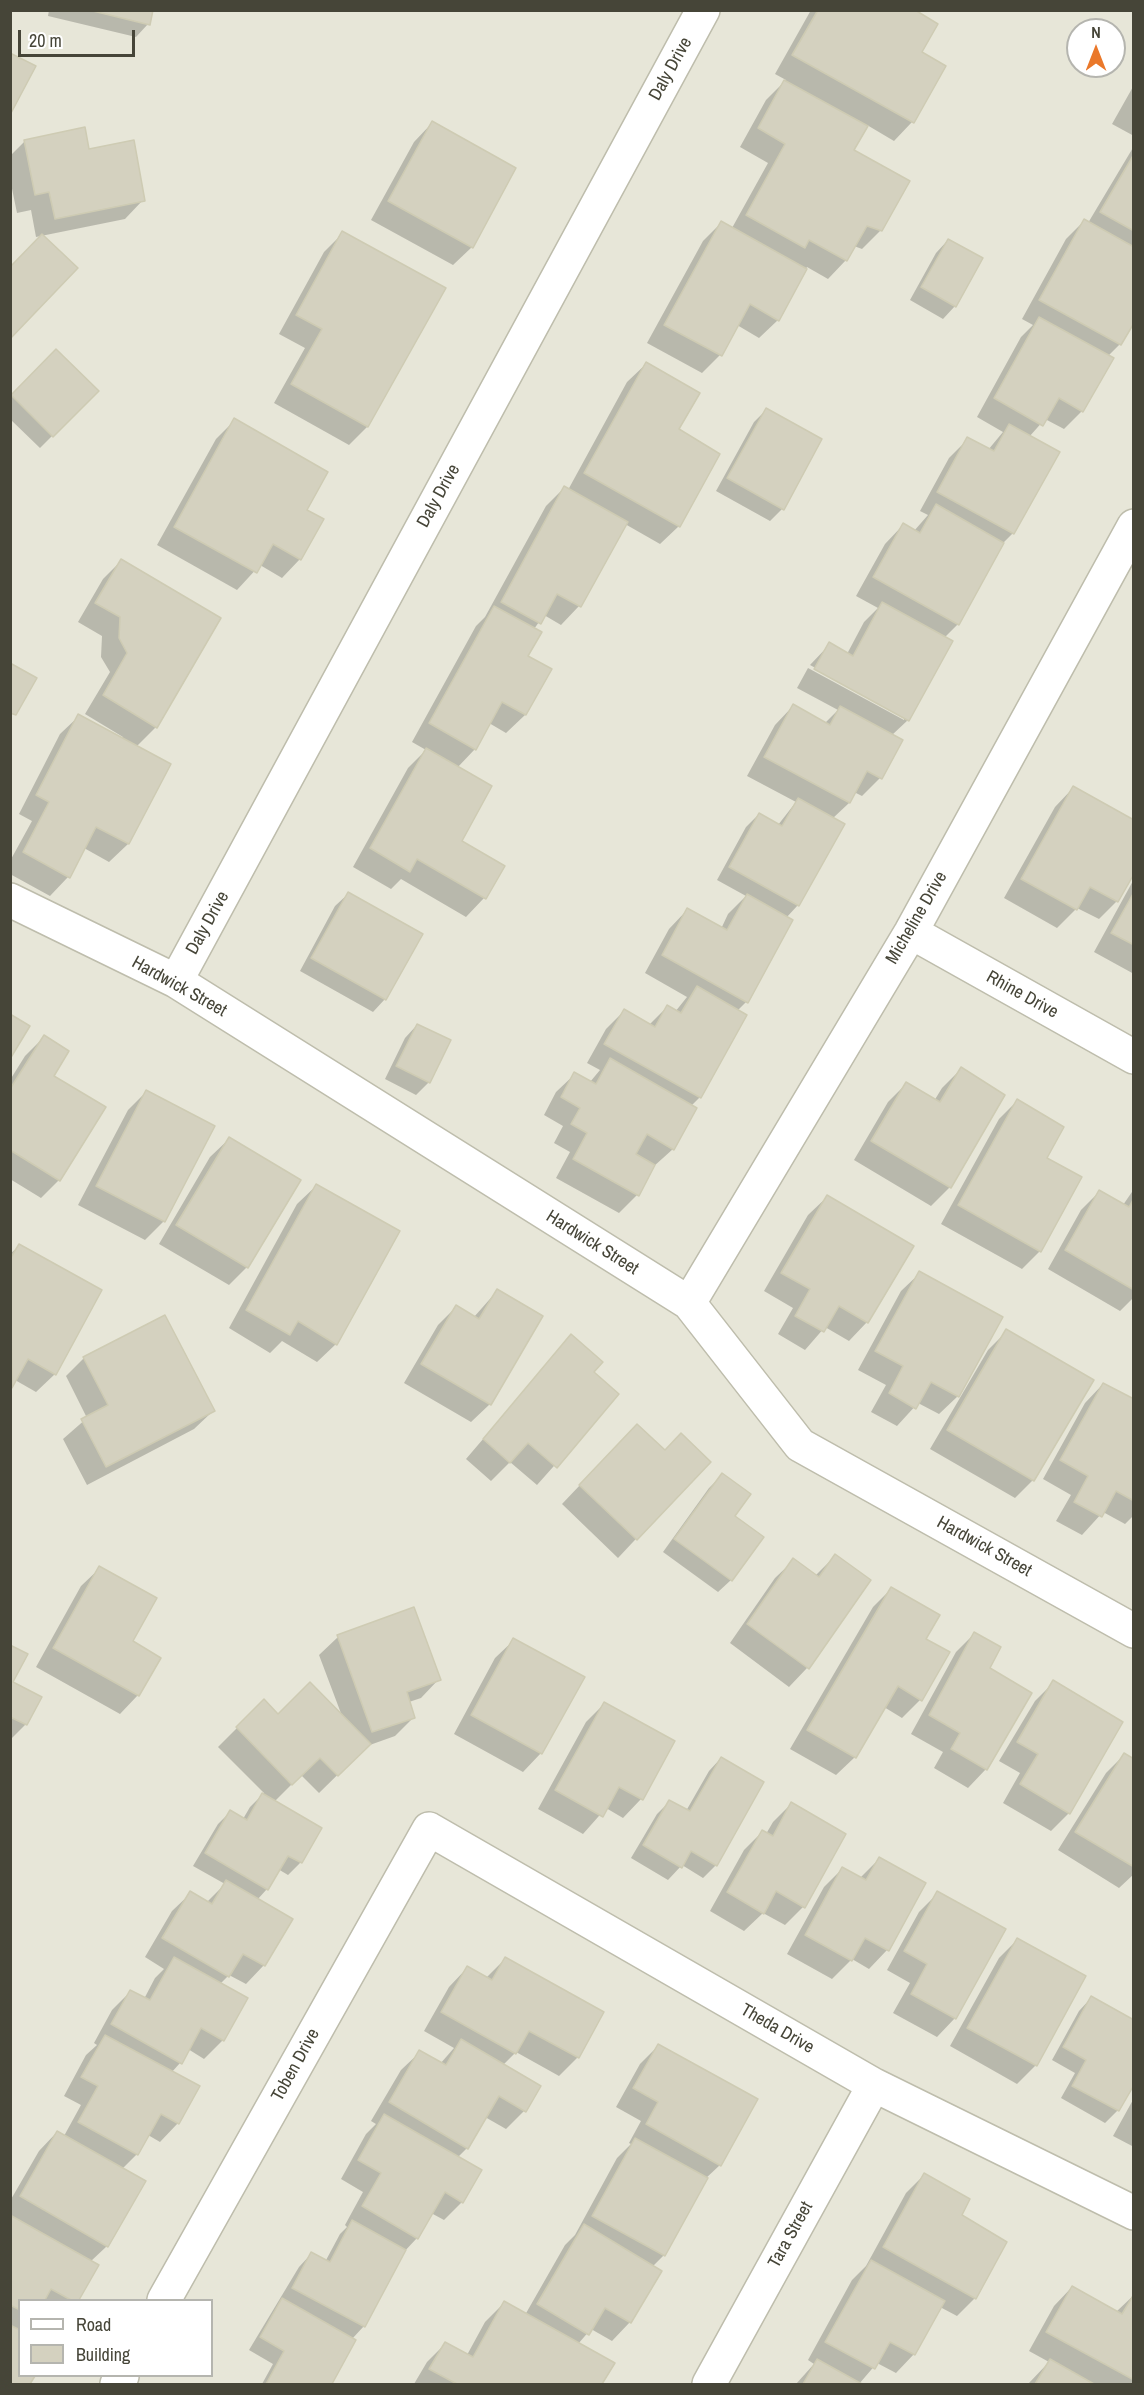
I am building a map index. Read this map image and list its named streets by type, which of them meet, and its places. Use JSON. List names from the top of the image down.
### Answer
{
  "streets": {
    "street": [
      "Daly Drive",
      "Micheline Drive",
      "Hardwick Street",
      "Rhine Drive",
      "Theda Drive",
      "Toben Drive",
      "Tara Street"
    ]
  },
  "crossings": [
    ["Daly Drive", "Hardwick Street"],
    ["Micheline Drive", "Hardwick Street"],
    ["Micheline Drive", "Rhine Drive"],
    ["Theda Drive", "Toben Drive"],
    ["Theda Drive", "Tara Street"]
  ],
  "legend": ["Road", "Building"],
  "scale_bar": "20 m",
  "north": "top"
}
